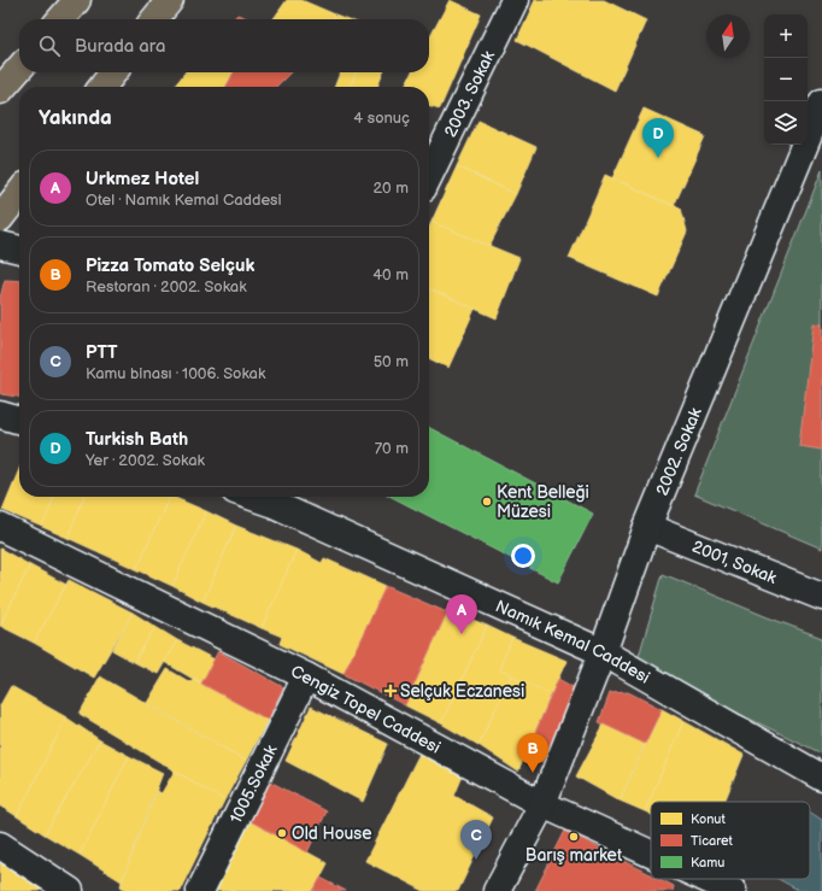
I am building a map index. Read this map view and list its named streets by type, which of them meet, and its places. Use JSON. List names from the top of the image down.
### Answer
{
  "streets": {
    "street": [
      "2003. Sokak",
      "2002. Sokak",
      "2001, Sokak",
      "Namık Kemal Caddesi",
      "Cengiz Topel Caddesi",
      "1005.Sokak"
    ]
  },
  "crossings": [
    ["2002. Sokak", "2001, Sokak"],
    ["2002. Sokak", "Namık Kemal Caddesi"],
    ["2002. Sokak", "Cengiz Topel Caddesi"],
    ["Cengiz Topel Caddesi", "1005.Sokak"]
  ],
  "places": {
    "other": ["Kent Belleği Müzesi", "Old House", "Barış market"],
    "health": ["Selçuk Eczanesi"]
  },
  "legend": ["Konut", "Ticaret", "Kamu"],
  "north": "top",
  "page": {
    "map_buttons": ["+", "−"],
    "search": "Burada ara",
    "heading": ["Yakında", "4 sonuç"],
    "pins": [
      "D",
      "A",
      "B",
      "C"
    ],
    "list": [
      {
        "mark": "A",
        "name": "Urkmez Hotel",
        "note": "Otel · Namık Kemal Caddesi",
        "value": "20 m"
      },
      {
        "mark": "B",
        "name": "Pizza Tomato Selçuk",
        "note": "Restoran · 2002. Sokak",
        "value": "40 m"
      },
      {
        "mark": "C",
        "name": "PTT",
        "note": "Kamu binası · 1006. Sokak",
        "value": "50 m"
      },
      {
        "mark": "D",
        "name": "Turkish Bath",
        "note": "Yer · 2002. Sokak",
        "value": "70 m"
      }
    ]
  }
}
